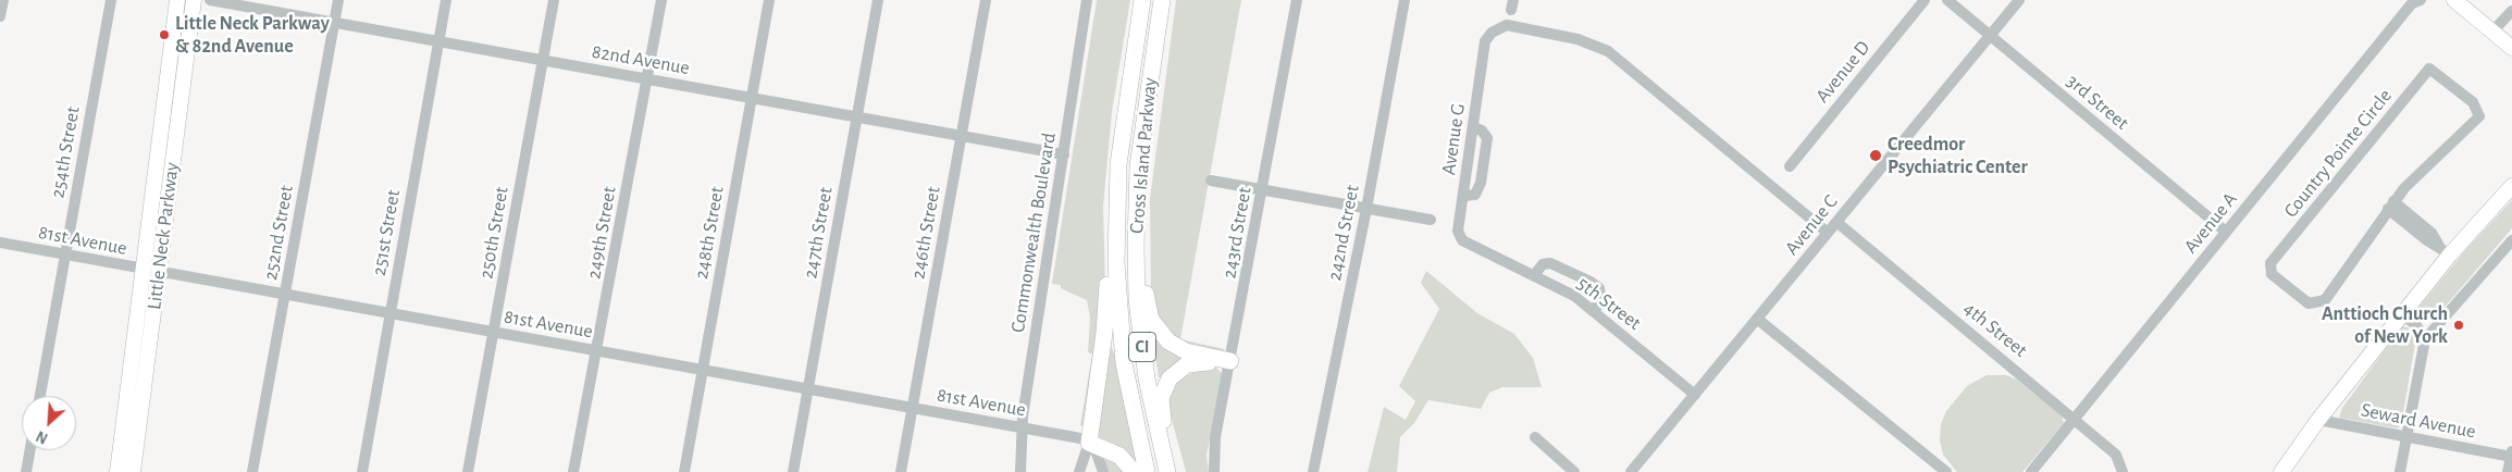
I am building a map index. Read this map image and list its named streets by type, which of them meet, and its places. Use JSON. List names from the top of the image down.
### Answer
{
  "streets": {
    "highway": ["Cross Island Parkway", "CI"],
    "main road": ["Little Neck Parkway"],
    "street": [
      "82nd Avenue",
      "Avenue D",
      "3rd Street",
      "Avenue G",
      "254th Street",
      "Country Pointe Circle",
      "Avenue A",
      "Avenue C",
      "252nd Street",
      "251st Street",
      "250th Street",
      "249th Street",
      "248th Street",
      "247th Street",
      "246th Street",
      "Commonwealth Boulevard",
      "243rd Street",
      "242nd Street",
      "81st Avenue",
      "5th Street",
      "4th Street",
      "Seward Avenue"
    ]
  },
  "crossings": [
    ["82nd Avenue", "252nd Street"],
    ["82nd Avenue", "251st Street"],
    ["82nd Avenue", "250th Street"],
    ["82nd Avenue", "249th Street"],
    ["82nd Avenue", "248th Street"],
    ["82nd Avenue", "247th Street"],
    ["82nd Avenue", "246th Street"],
    ["82nd Avenue", "Commonwealth Boulevard"],
    ["3rd Street", "Avenue A"],
    ["3rd Street", "Avenue C"],
    ["Avenue G", "Avenue C"],
    ["Avenue G", "5th Street"],
    ["254th Street", "81st Avenue"],
    ["Avenue A", "4th Street"],
    ["Avenue C", "5th Street"],
    ["Avenue C", "4th Street"],
    ["252nd Street", "81st Avenue"],
    ["251st Street", "81st Avenue"],
    ["250th Street", "81st Avenue"],
    ["249th Street", "81st Avenue"],
    ["248th Street", "81st Avenue"],
    ["247th Street", "81st Avenue"],
    ["246th Street", "81st Avenue"],
    ["Commonwealth Boulevard", "81st Avenue"],
    ["Little Neck Parkway", "81st Avenue"]
  ],
  "places": ["Little Neck Parkway & 82nd Avenue", "Creedmor Psychiatric Center", "Anttioch Church of New York"],
  "north": "bottom left"
}
